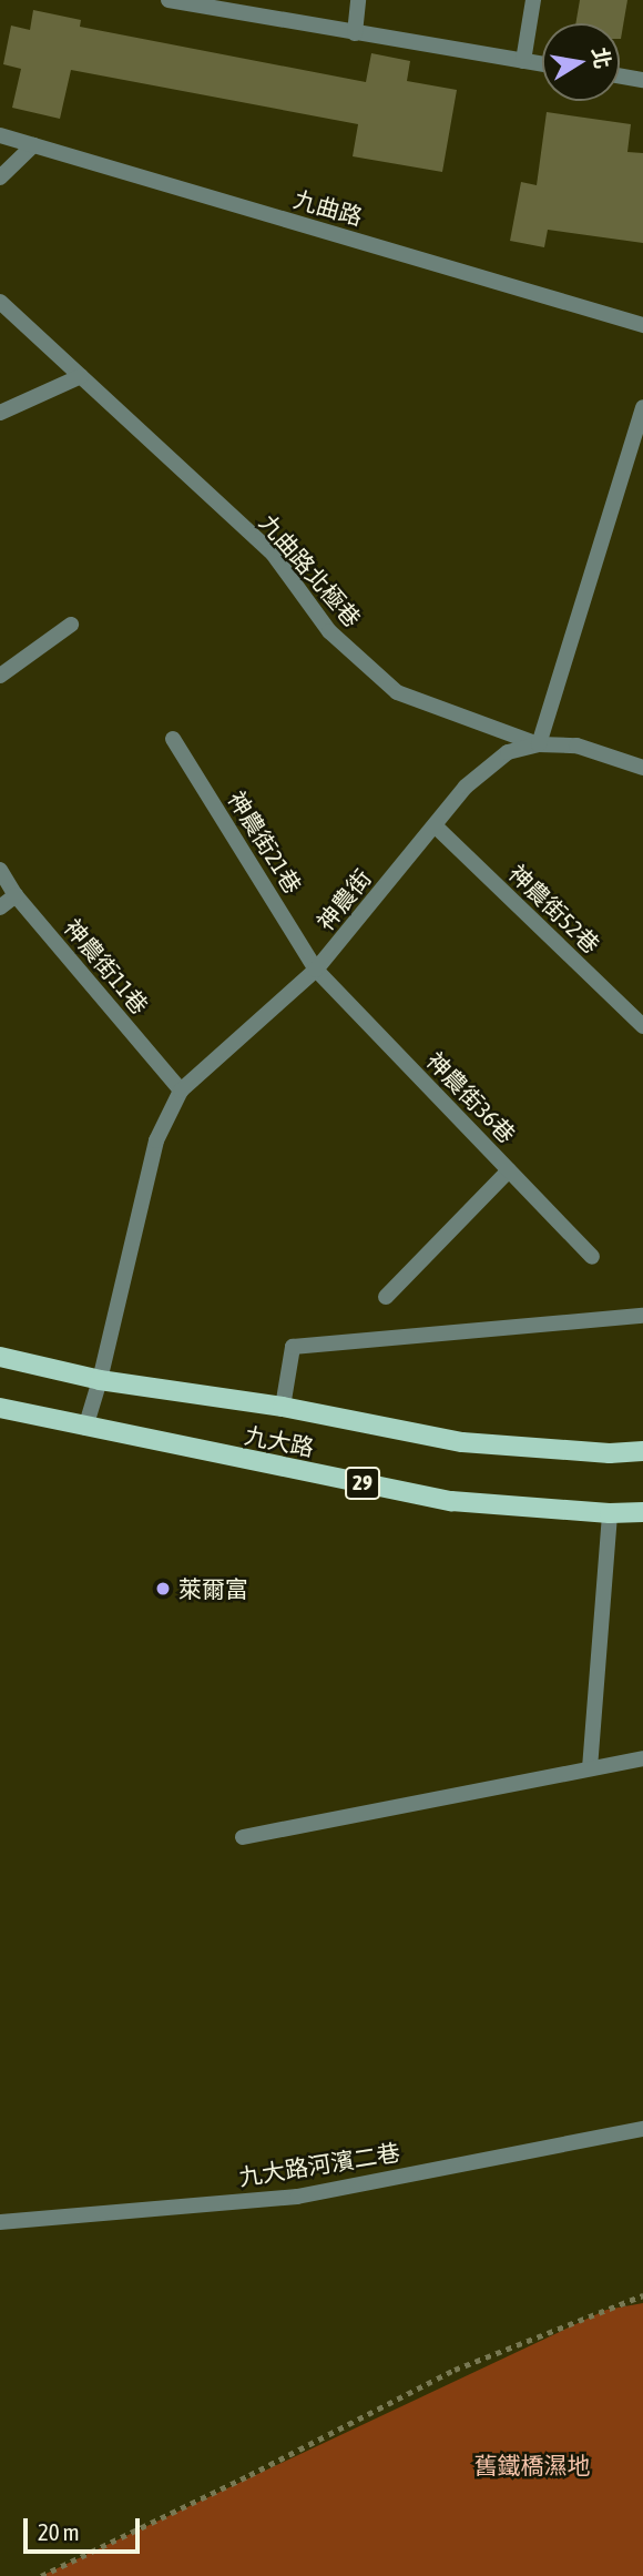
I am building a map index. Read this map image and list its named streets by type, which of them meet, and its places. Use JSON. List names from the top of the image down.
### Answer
{
  "streets": {
    "main road": ["九大路", "29"],
    "street": [
      "九曲路",
      "九曲路北極巷",
      "神農街21巷",
      "神農街",
      "神農街52巷",
      "神農街11巷",
      "神農街36巷",
      "九大路河濱二巷"
    ]
  },
  "crossings": [
    ["九曲路北極巷", "神農街"],
    ["神農街21巷", "神農街"],
    ["神農街21巷", "神農街36巷"],
    ["神農街", "神農街52巷"],
    ["神農街", "神農街11巷"],
    ["神農街", "神農街36巷"],
    ["神農街", "九大路"]
  ],
  "parks": ["舊鐵橋濕地"],
  "places": ["萊爾富"],
  "scale_bar": "20 m",
  "north": "right"
}
